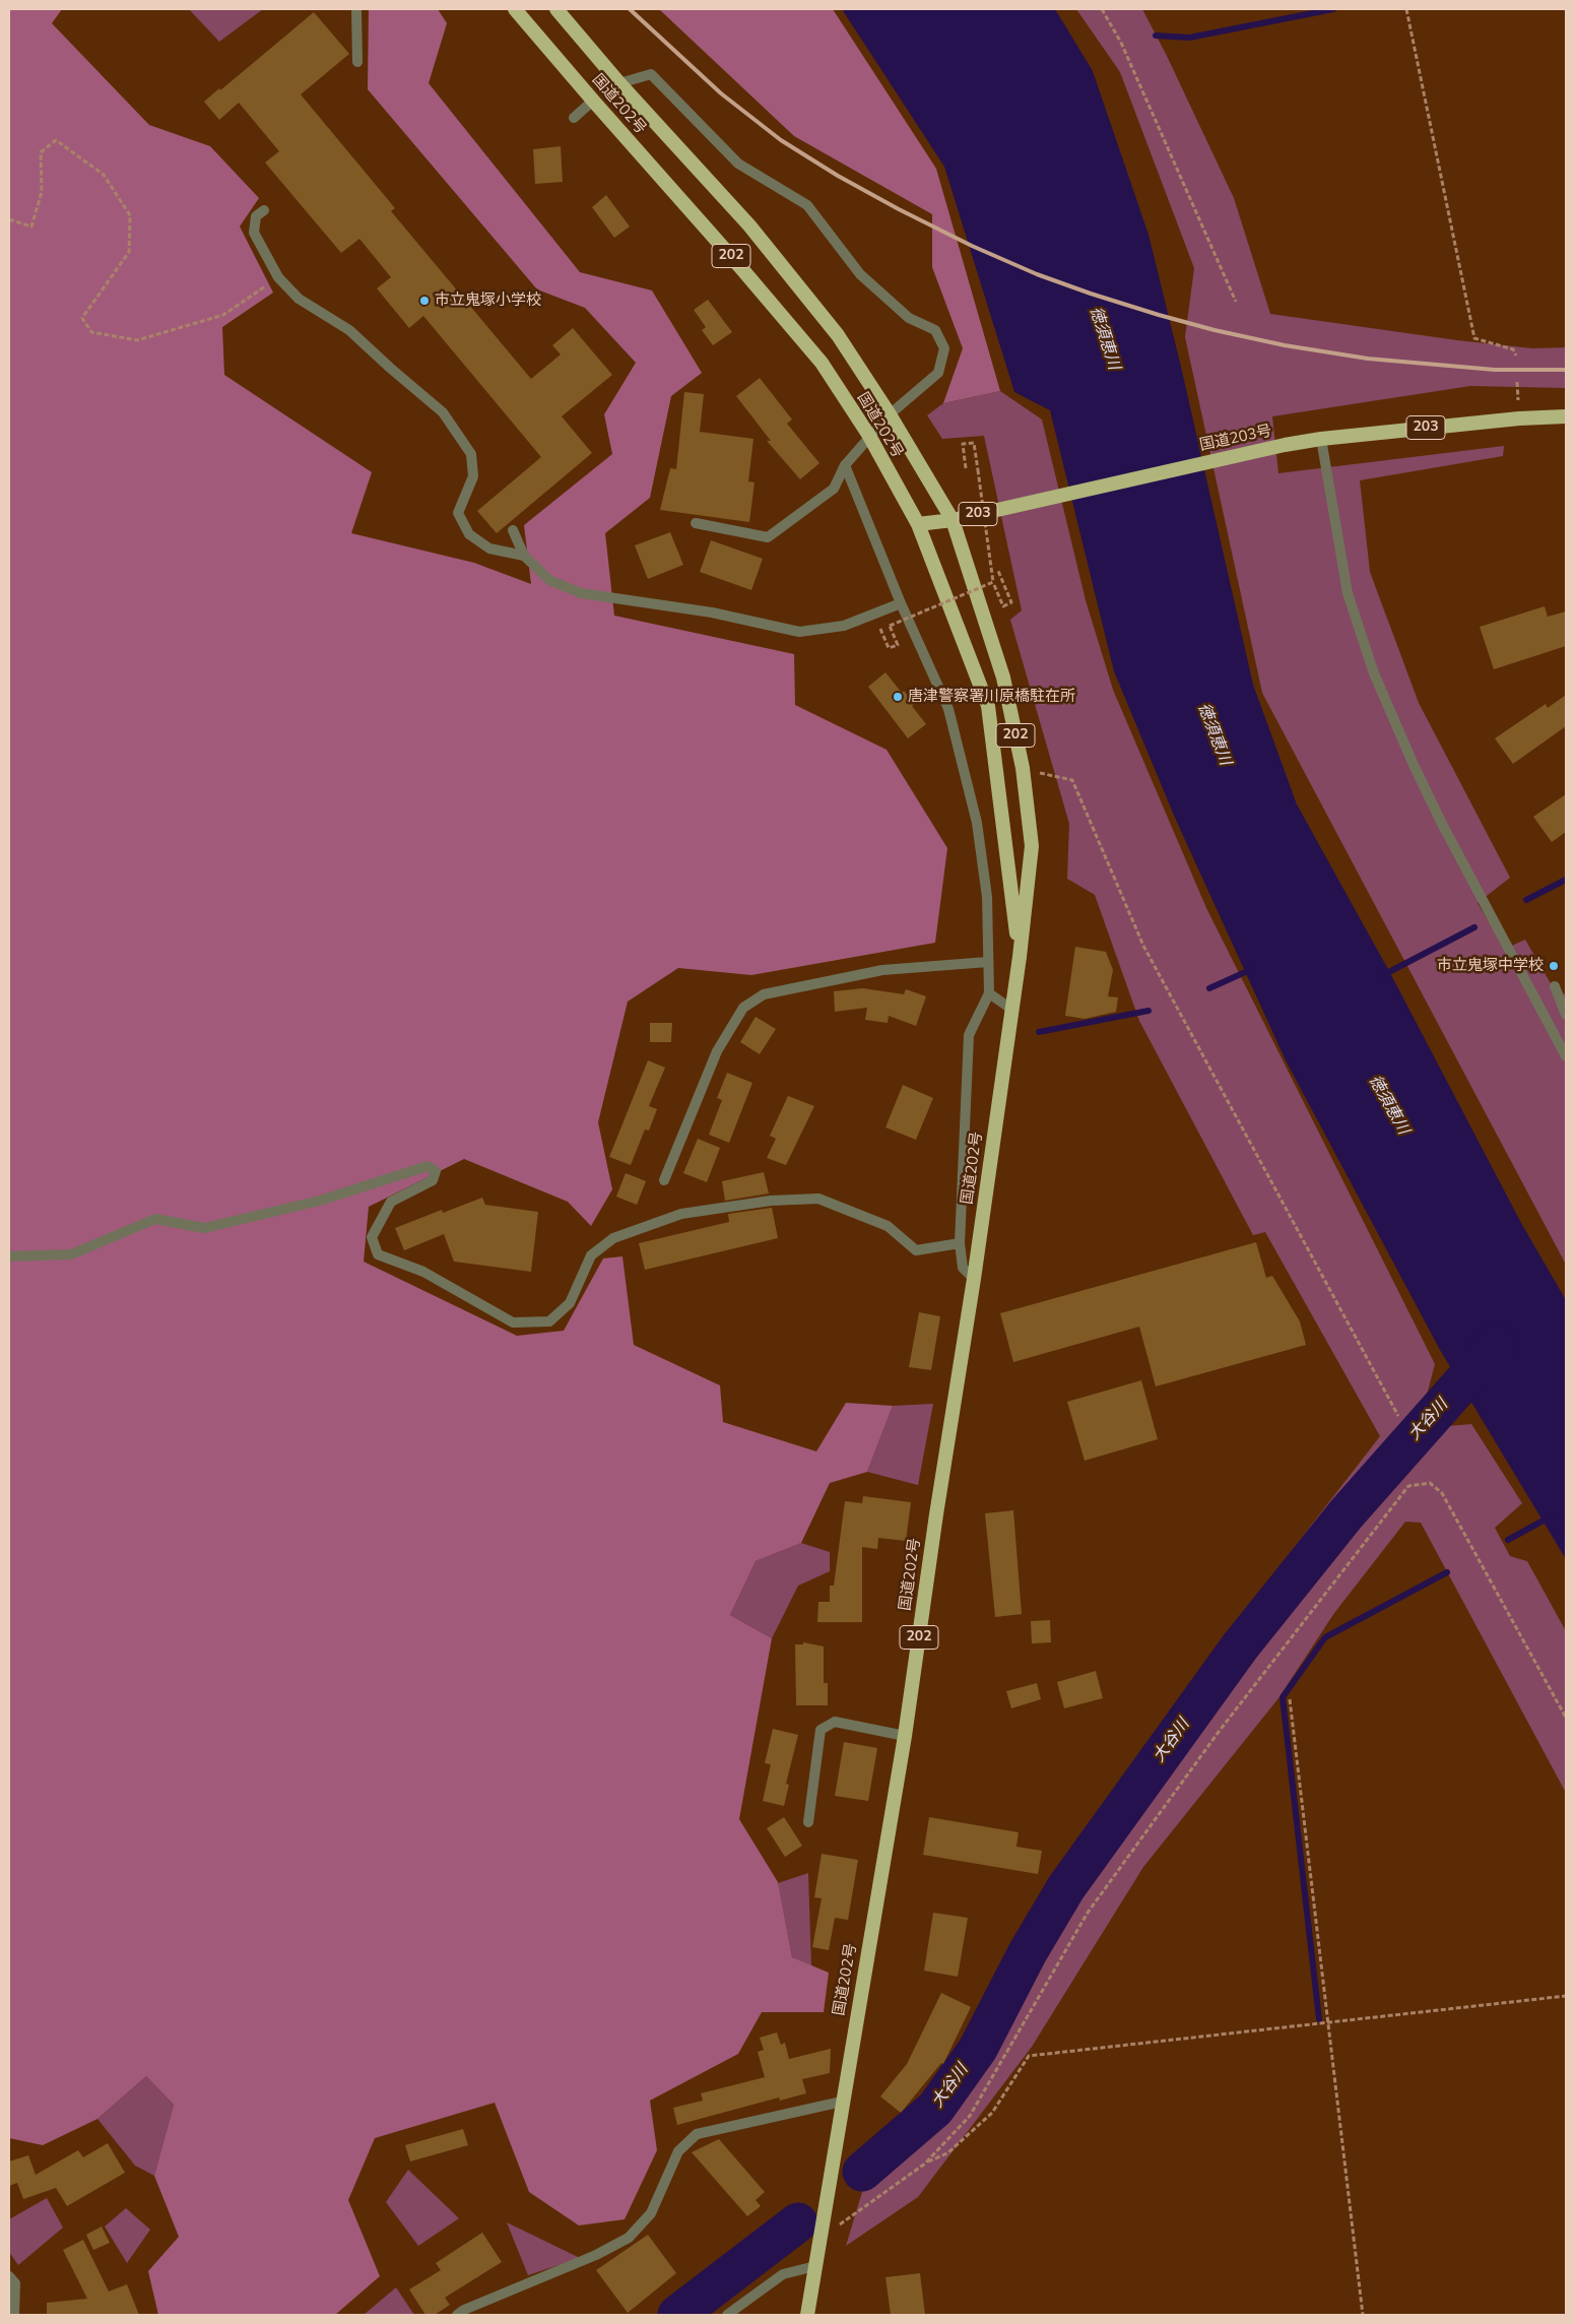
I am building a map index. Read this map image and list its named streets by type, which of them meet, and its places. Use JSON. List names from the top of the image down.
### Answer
{
  "streets": {
    "highway": [
      "国道202号",
      "202",
      "203",
      "国道203号"
    ]
  },
  "crossings": [
    ["国道202号", "国道203号"]
  ],
  "water": ["徳須恵川", "大谷川"],
  "places": ["市立鬼塚小学校", "唐津警察署川原橋駐在所", "市立鬼塚中学校"]
}
